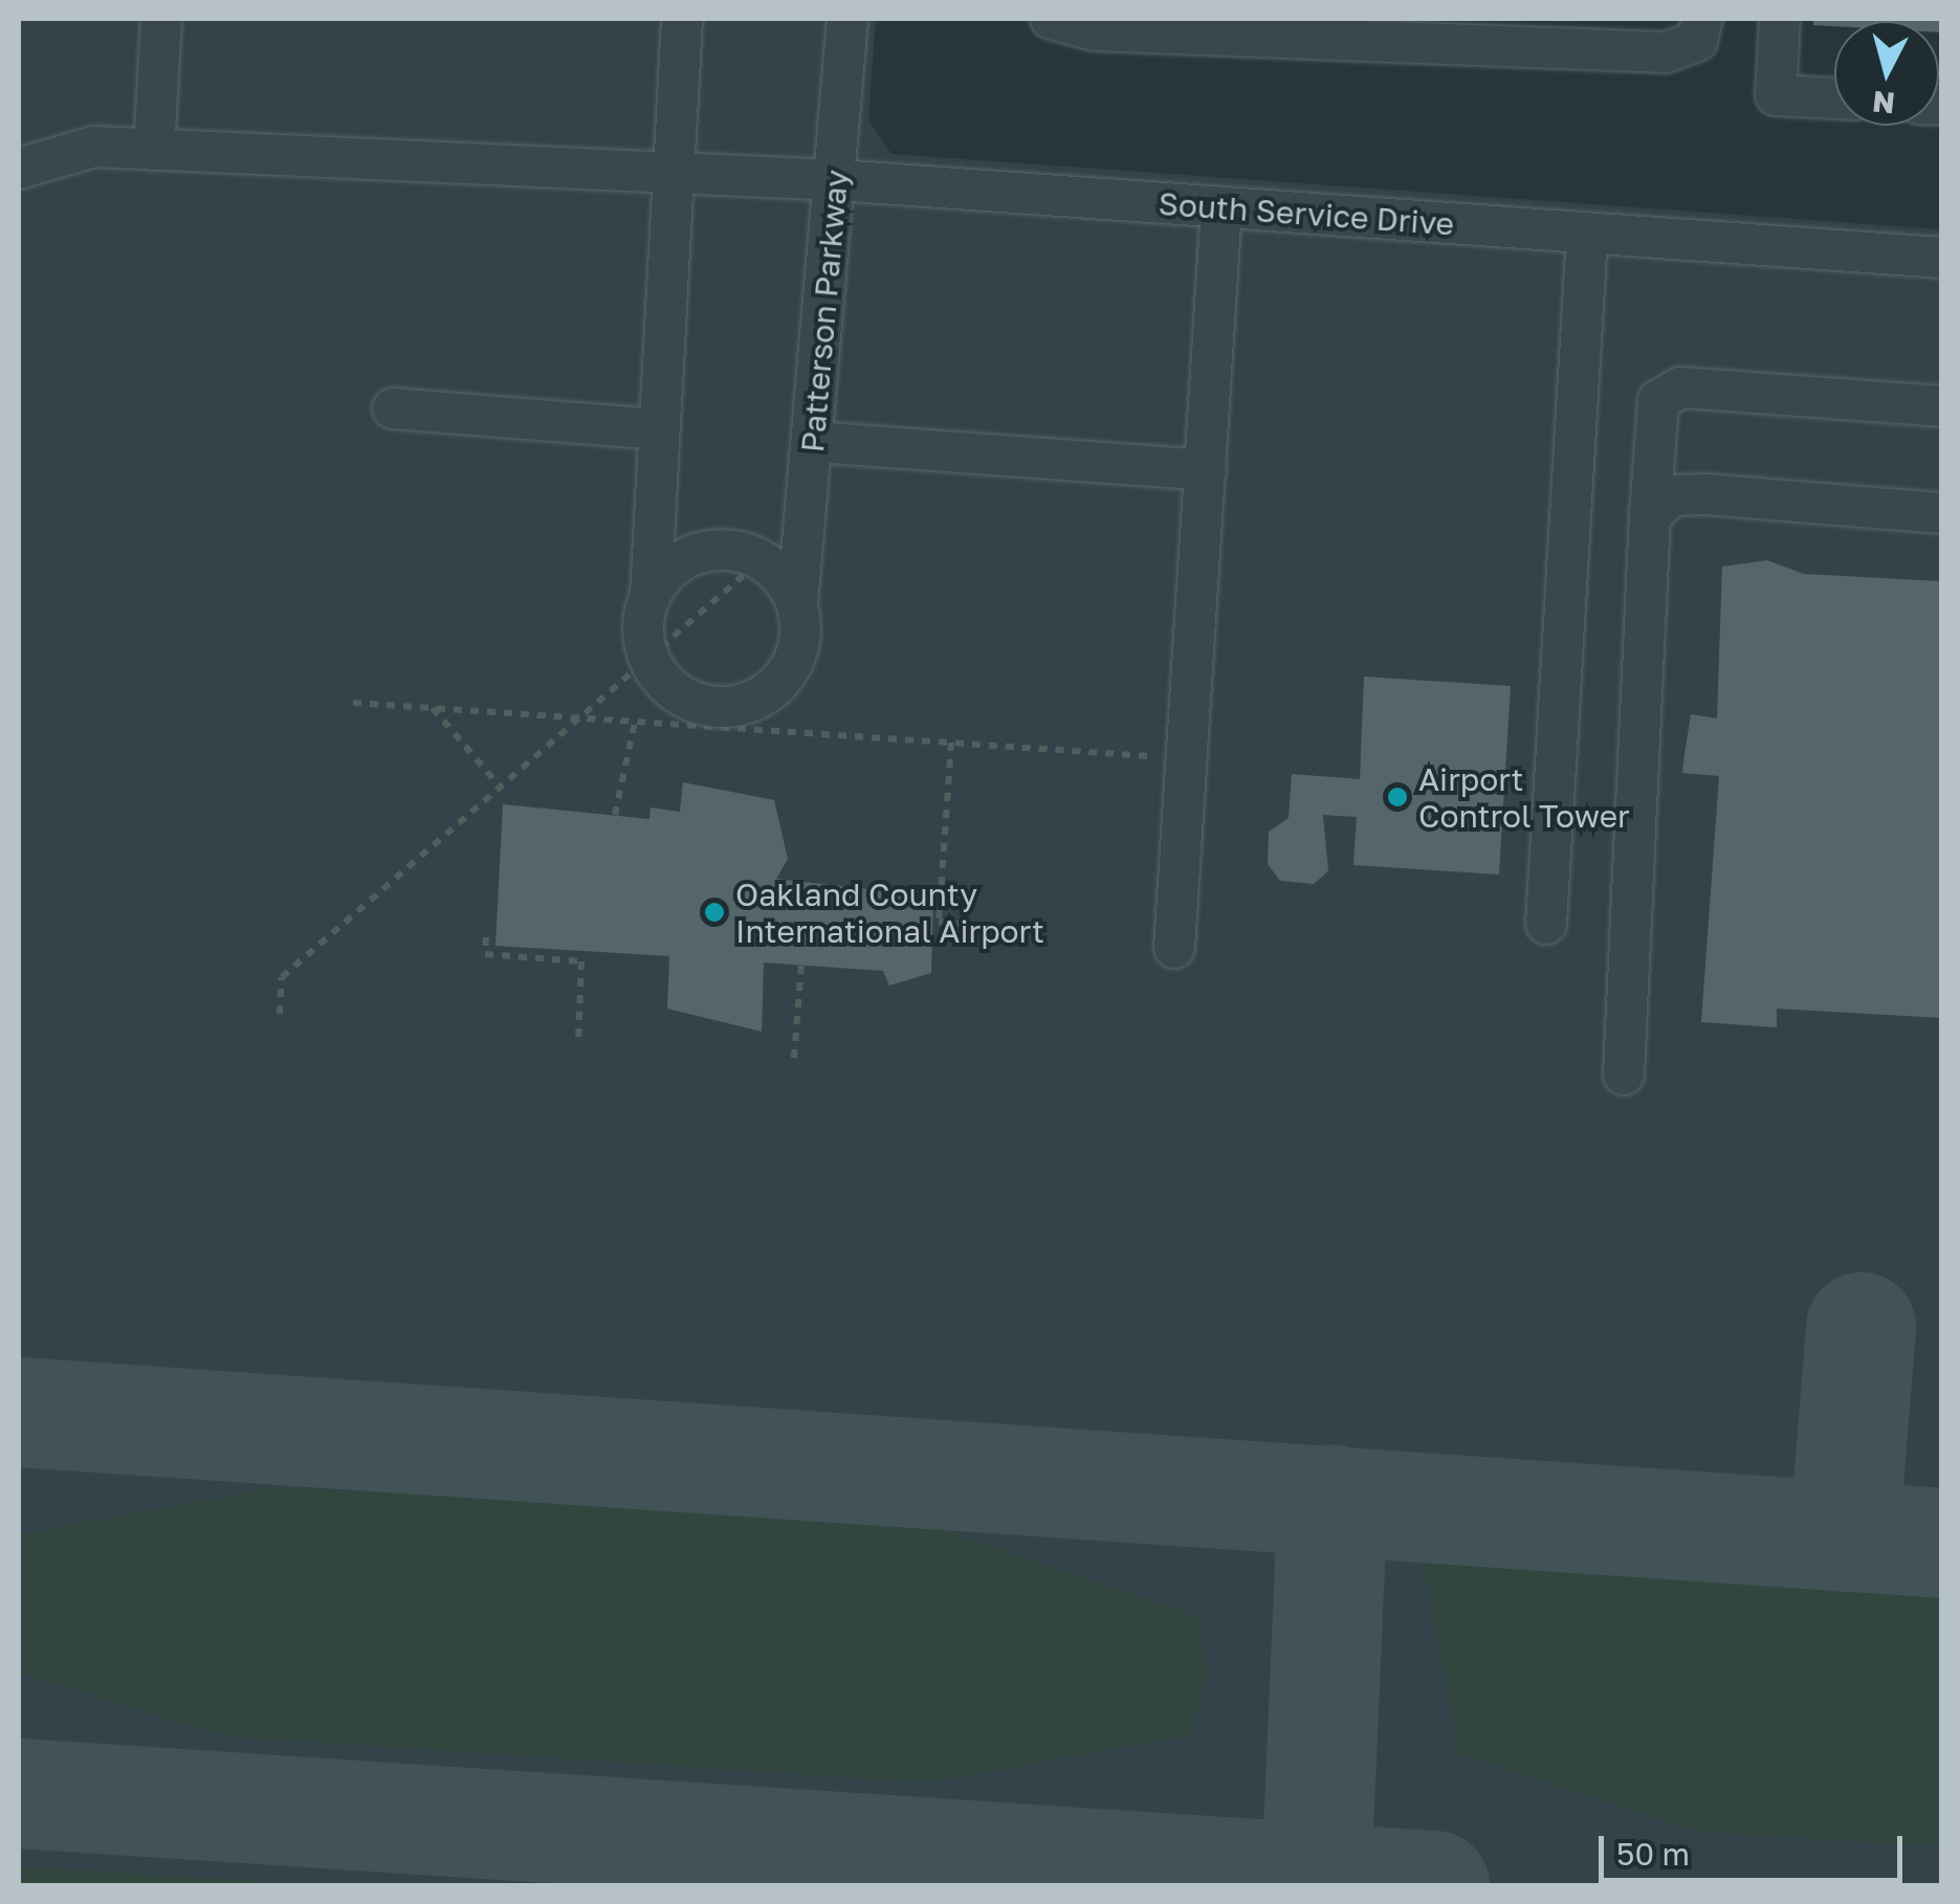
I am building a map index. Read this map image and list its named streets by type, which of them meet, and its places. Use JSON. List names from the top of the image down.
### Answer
{
  "streets": {
    "street": ["South Service Drive", "Patterson Parkway"]
  },
  "crossings": [
    ["South Service Drive", "Patterson Parkway"]
  ],
  "places": ["Airport Control Tower", "Oakland County International Airport"],
  "scale_bar": "50 m",
  "north": "bottom"
}
